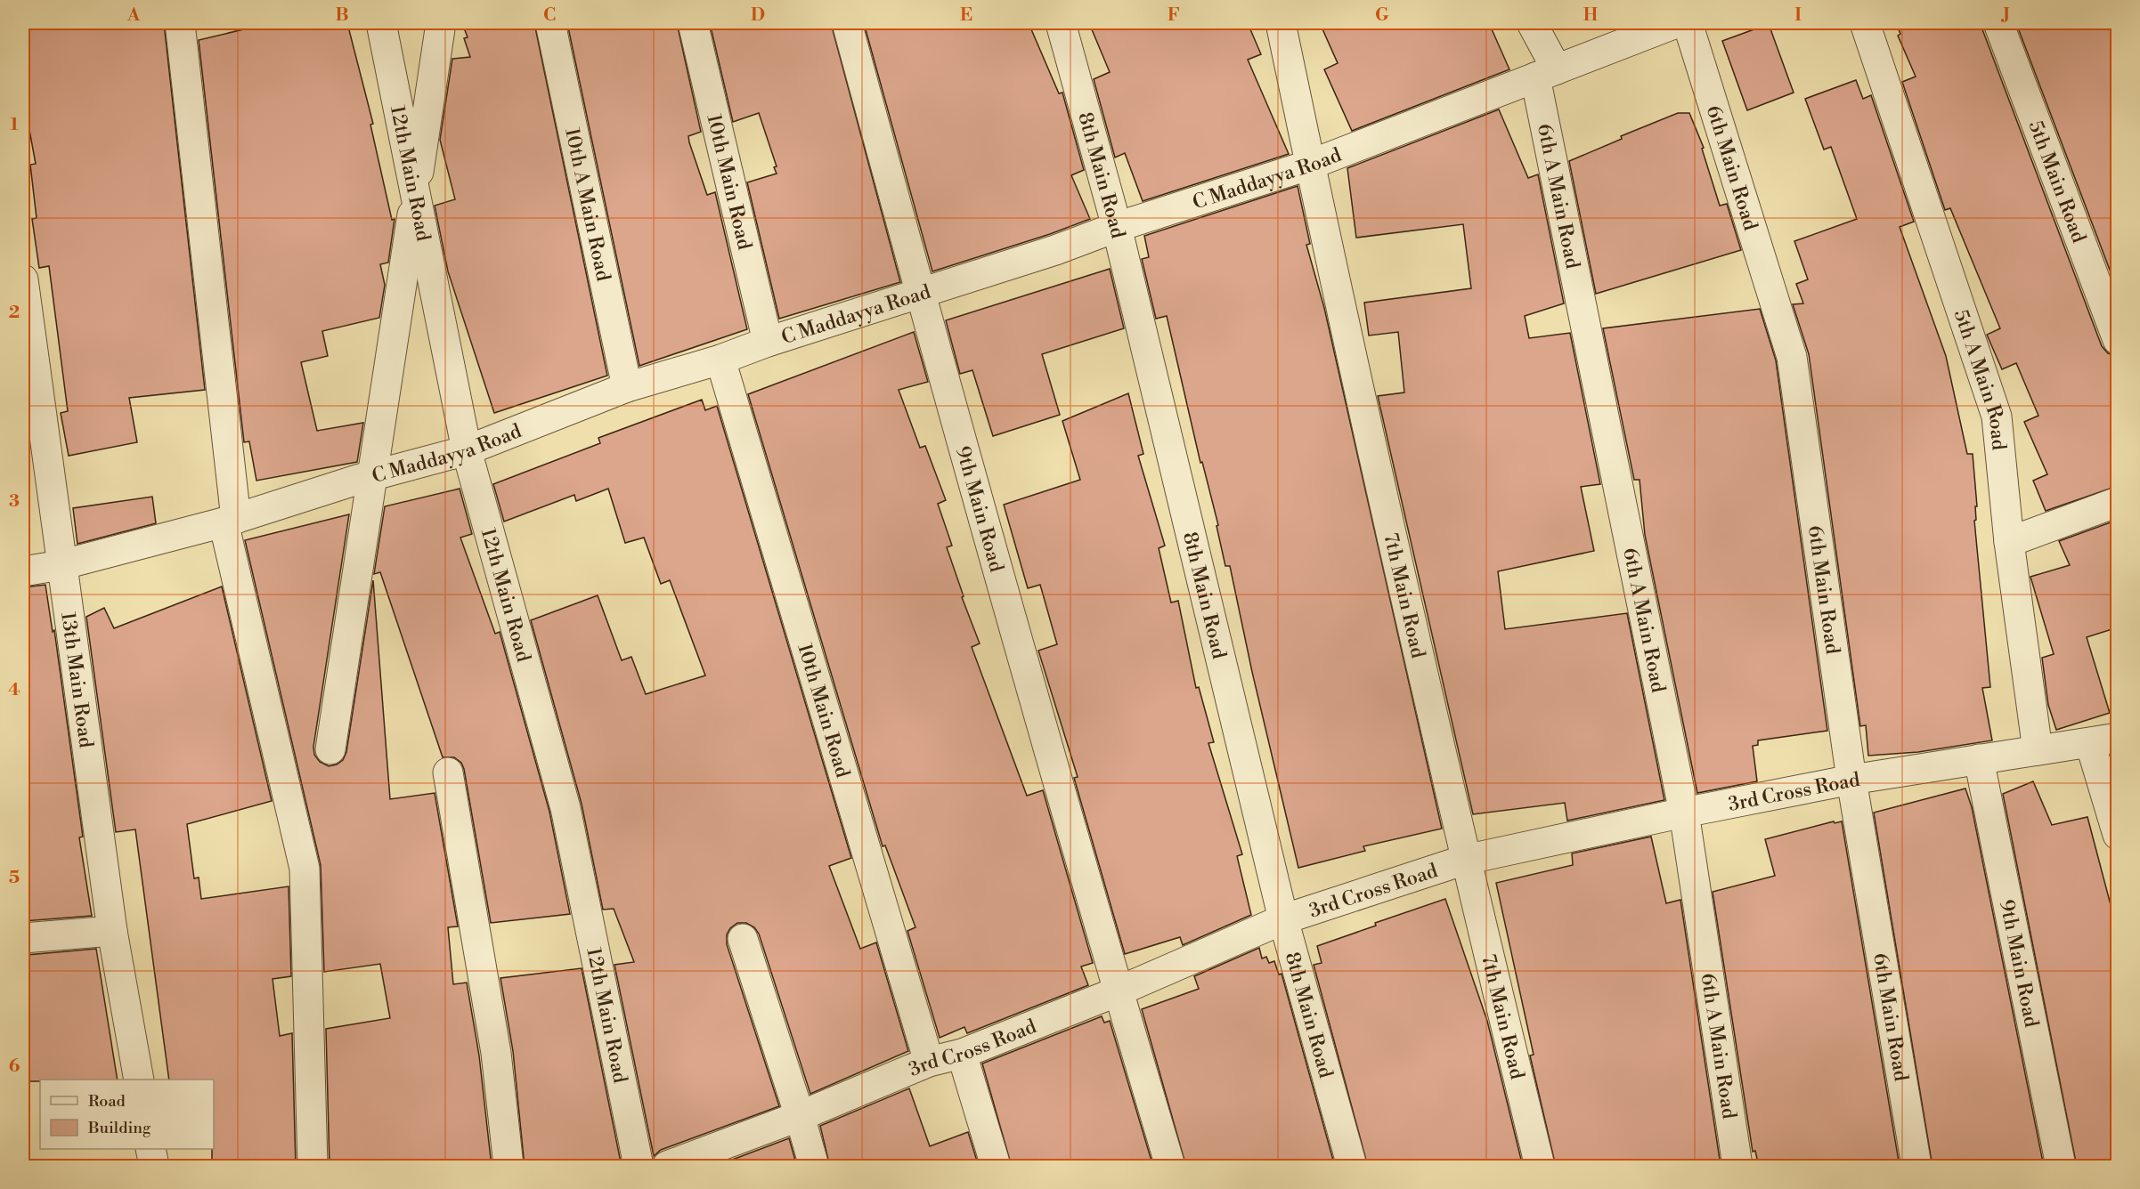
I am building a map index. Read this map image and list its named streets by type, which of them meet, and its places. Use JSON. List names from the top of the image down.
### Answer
{
  "streets": {
    "street": [
      "6th Main Road",
      "12th Main Road",
      "8th Main Road",
      "C Maddayya Road",
      "5th Main Road",
      "10th Main Road",
      "6th A Main Road",
      "10th A Main Road",
      "5th A Main Road",
      "9th Main Road",
      "7th Main Road",
      "13th Main Road",
      "3rd Cross Road"
    ]
  },
  "crossings": [
    ["6th Main Road", "3rd Cross Road"],
    ["12th Main Road", "C Maddayya Road"],
    ["8th Main Road", "C Maddayya Road"],
    ["8th Main Road", "3rd Cross Road"],
    ["C Maddayya Road", "10th Main Road"],
    ["C Maddayya Road", "6th A Main Road"],
    ["C Maddayya Road", "10th A Main Road"],
    ["C Maddayya Road", "9th Main Road"],
    ["C Maddayya Road", "7th Main Road"],
    ["C Maddayya Road", "13th Main Road"],
    ["10th Main Road", "3rd Cross Road"],
    ["6th A Main Road", "3rd Cross Road"],
    ["5th A Main Road", "3rd Cross Road"],
    ["9th Main Road", "3rd Cross Road"],
    ["7th Main Road", "3rd Cross Road"]
  ],
  "legend": ["Road", "Building"],
  "grid": {
    "columns": [
      "A",
      "B",
      "C",
      "D",
      "E",
      "F",
      "G",
      "H",
      "I",
      "J"
    ],
    "rows": [
      "1",
      "2",
      "3",
      "4",
      "5",
      "6"
    ]
  }
}
